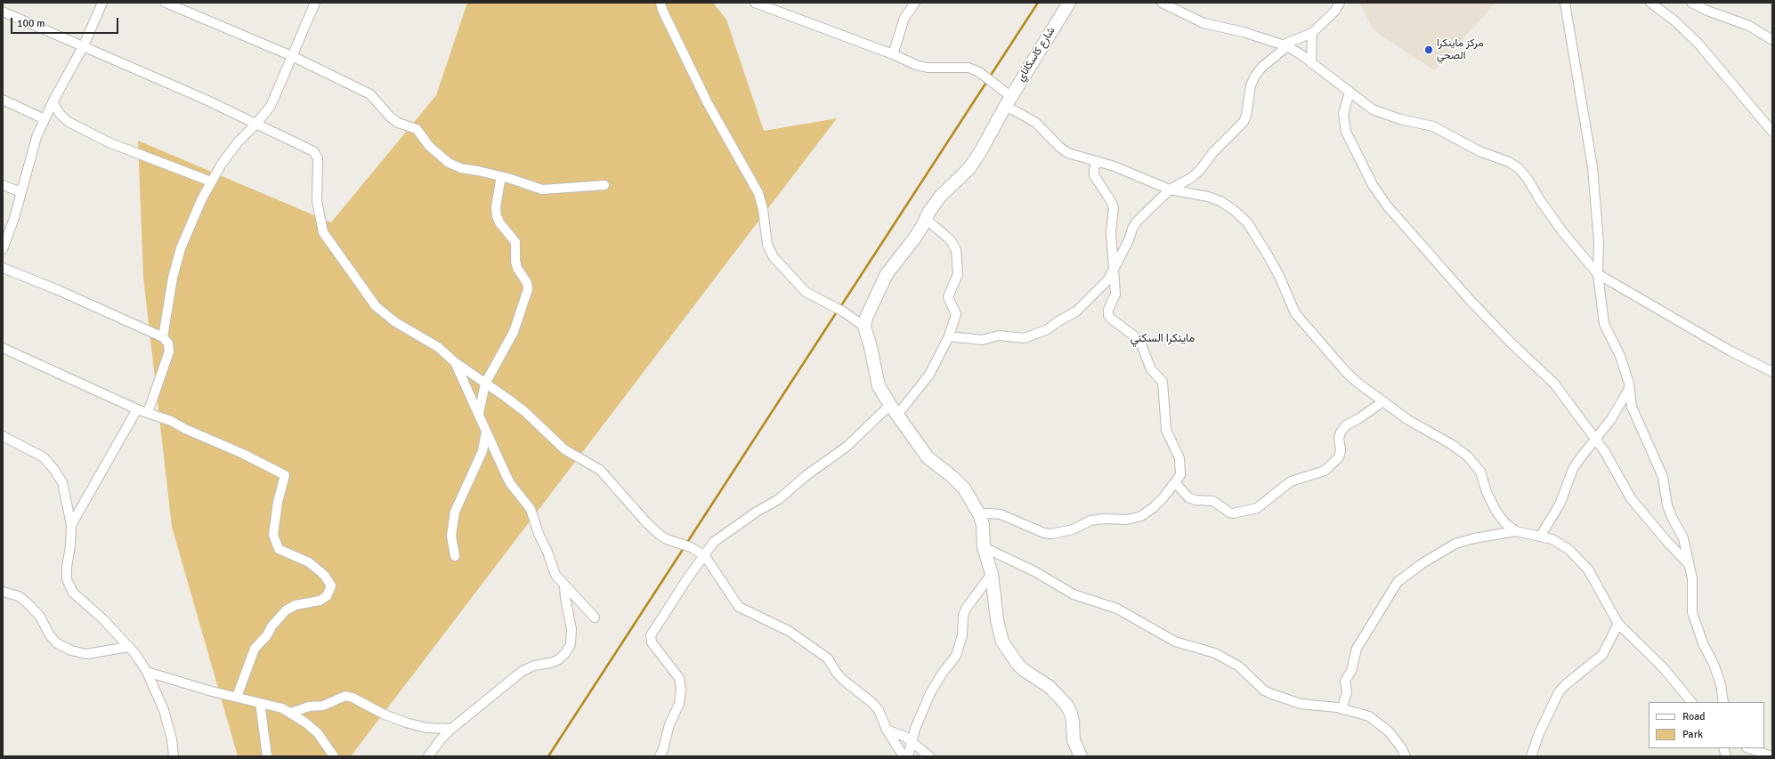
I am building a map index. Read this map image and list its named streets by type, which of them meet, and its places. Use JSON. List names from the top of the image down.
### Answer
{
  "streets": {
    "street": ["شارع كاسكاناي"]
  },
  "districts": ["ماينكرا السكني"],
  "places": ["مركز ماينكرا الصحي"],
  "legend": ["Road", "Park"],
  "scale_bar": "100 m"
}
